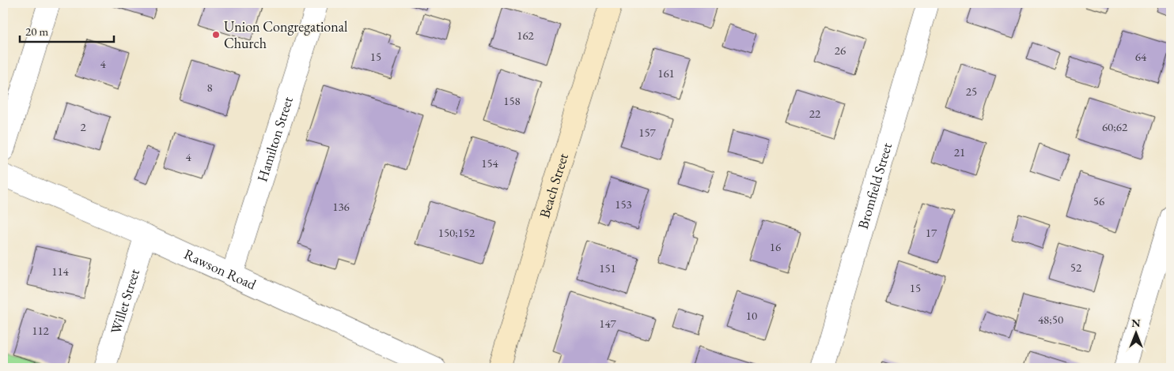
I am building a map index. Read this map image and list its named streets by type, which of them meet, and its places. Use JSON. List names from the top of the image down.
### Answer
{
  "streets": {
    "street": [
      "Hamilton Street",
      "Beach Street",
      "Bromfield Street",
      "Rawson Road",
      "Willet Street"
    ]
  },
  "crossings": [
    ["Hamilton Street", "Rawson Road"],
    ["Rawson Road", "Willet Street"]
  ],
  "places": ["Union Congregational Church"],
  "house_numbers": [
    "162",
    "26",
    "15",
    "64",
    "4",
    "161",
    "8",
    "25",
    "158",
    "22",
    "2",
    "60;62",
    "157",
    "21",
    "4",
    "154",
    "56",
    "153",
    "136",
    "150;152",
    "17",
    "16",
    "52",
    "151",
    "114",
    "15",
    "10",
    "48;50",
    "147",
    "112"
  ],
  "scale_bar": "20 m",
  "north": "top"
}
